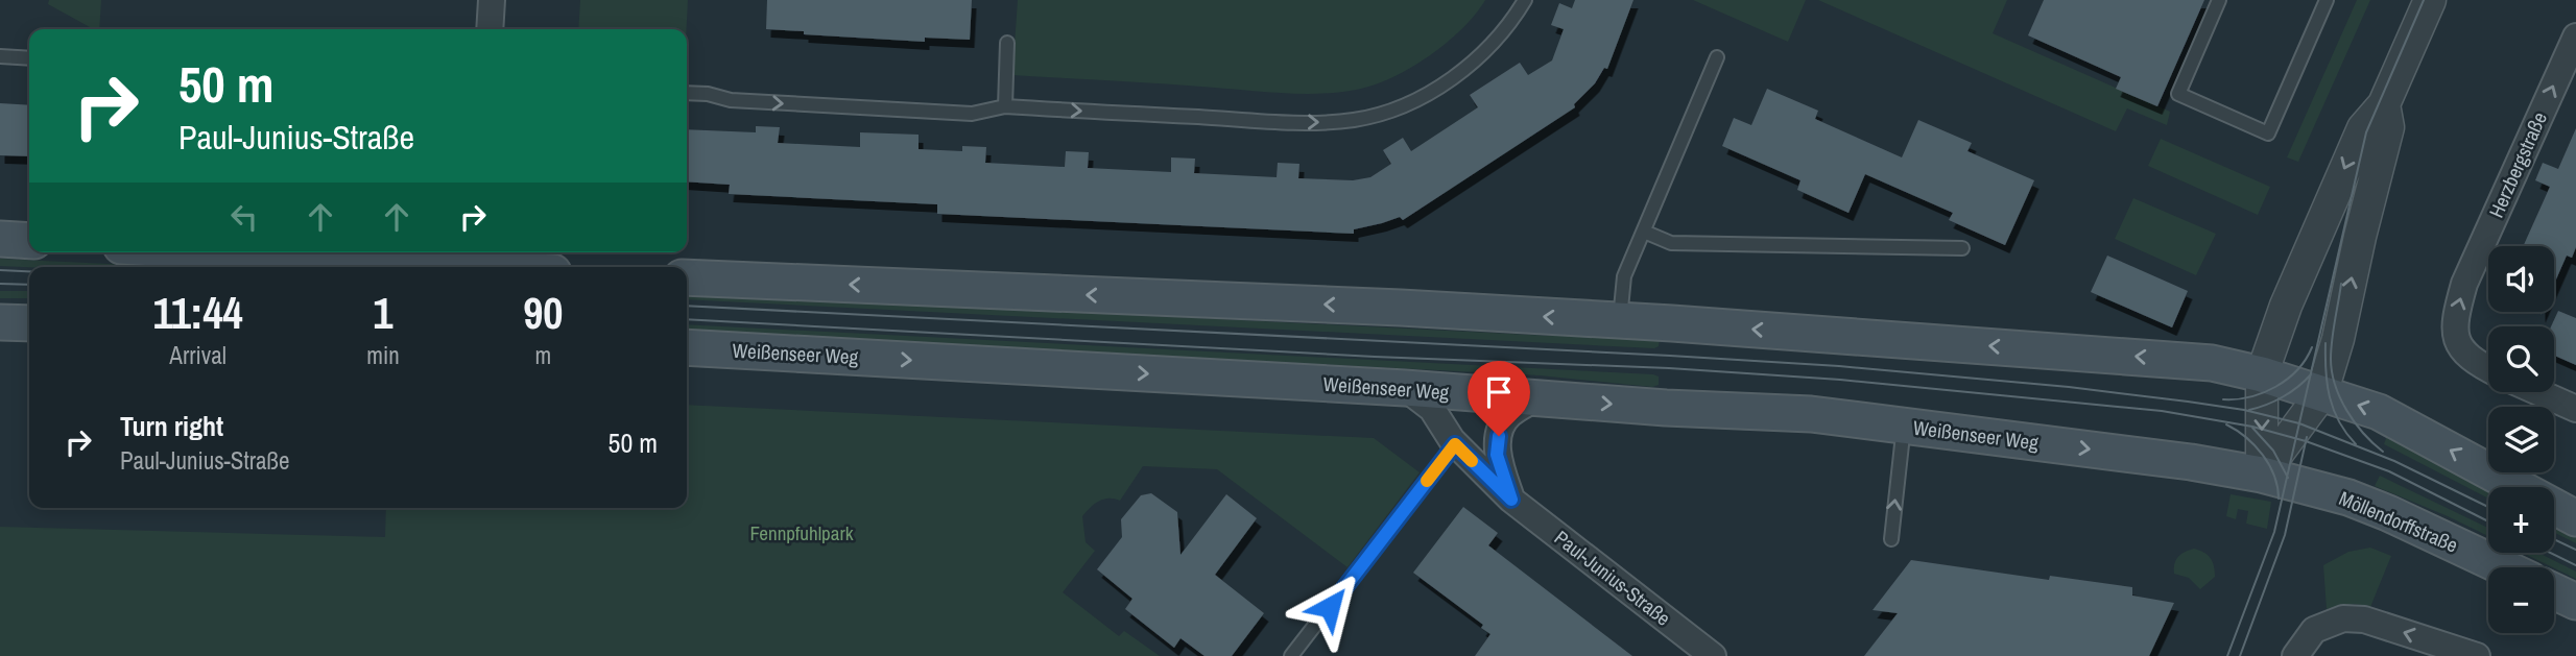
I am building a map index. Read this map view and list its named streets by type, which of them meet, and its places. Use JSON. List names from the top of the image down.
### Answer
{
  "streets": {
    "main road": ["Weißenseer Weg", "Möllendorffstraße"],
    "street": ["Herzbergstraße", "Paul-Junius-Straße"]
  },
  "crossings": [
    ["Weißenseer Weg", "Möllendorffstraße"],
    ["Weißenseer Weg", "Paul-Junius-Straße"]
  ],
  "parks": ["Fennpfuhlpark"],
  "page": {
    "turn": ["50 m", "Paul-Junius-Straße"],
    "map_buttons": ["+", "−"],
    "eta": [
      "11:44",
      "Arrival",
      "1",
      "min",
      "90",
      "m"
    ],
    "list": [
      {
        "name": "Turn right",
        "note": "Paul-Junius-Straße",
        "value": "50 m"
      }
    ]
  }
}
